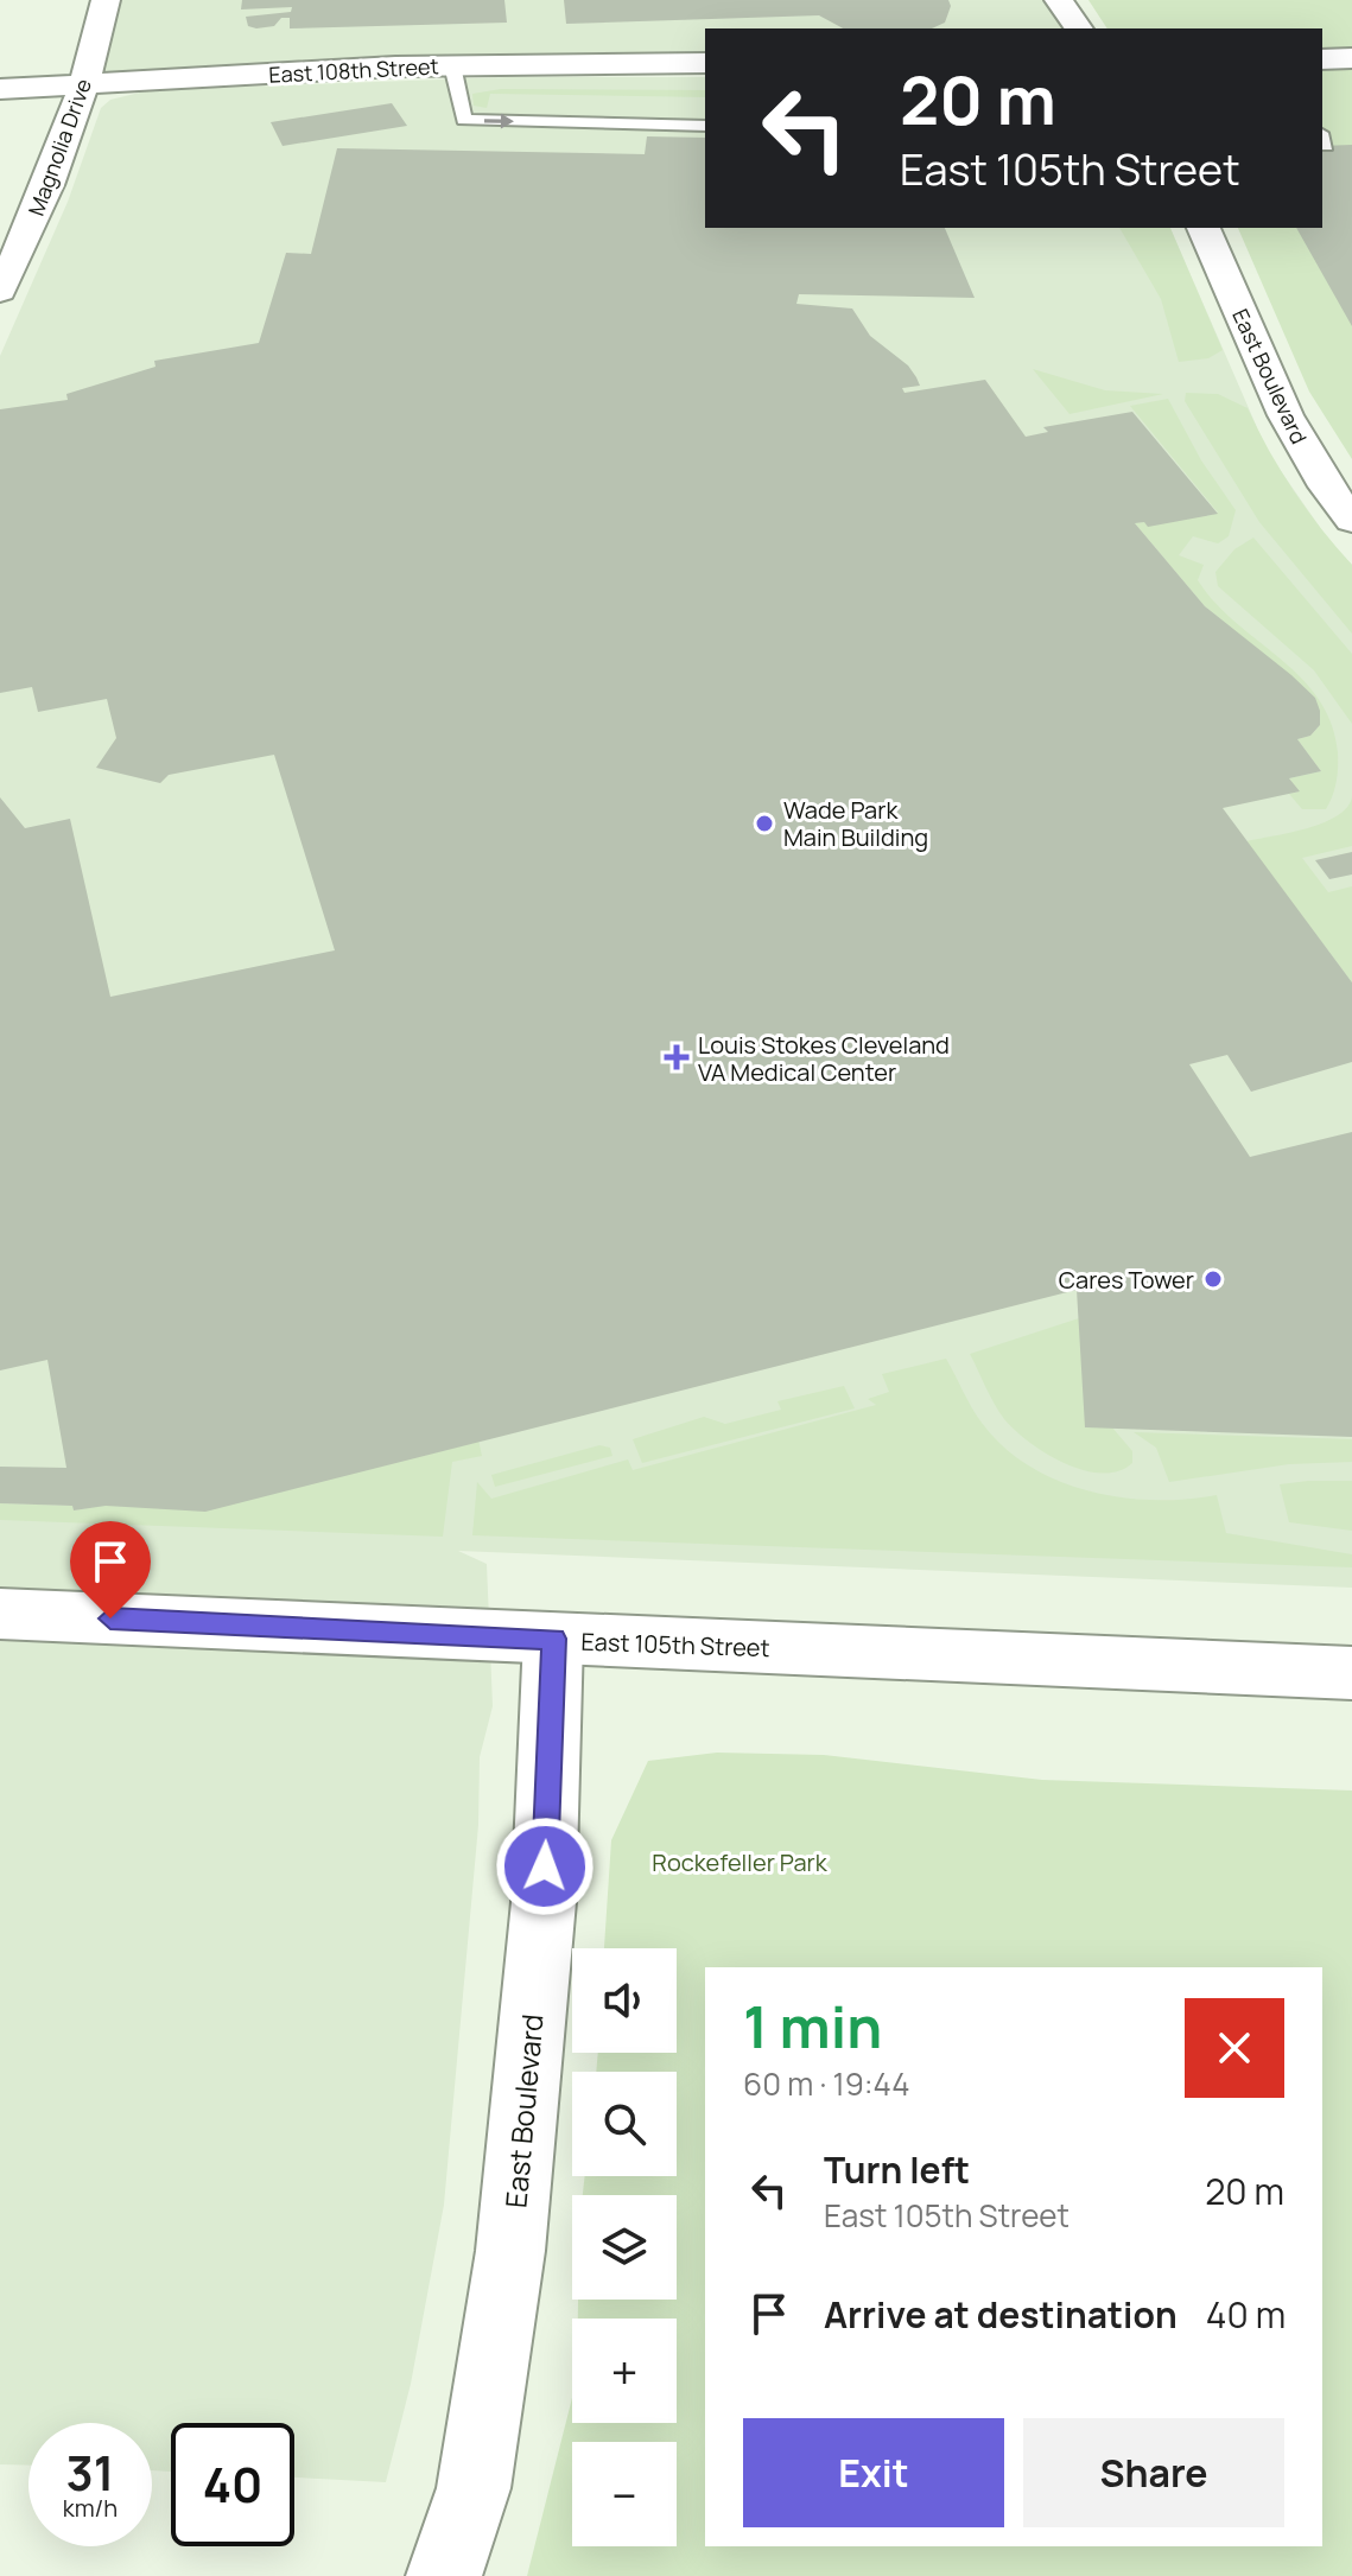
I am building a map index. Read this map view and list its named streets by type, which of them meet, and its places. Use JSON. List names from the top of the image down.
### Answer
{
  "streets": {
    "street": [
      "East 108th Street",
      "Magnolia Drive",
      "East Boulevard",
      "East 105th Street"
    ]
  },
  "crossings": [
    ["East 108th Street", "Magnolia Drive"],
    ["East Boulevard", "East 105th Street"]
  ],
  "parks": ["Rockefeller Park"],
  "places": {
    "other": ["Wade Park Main Building", "Cares Tower"],
    "health": ["Louis Stokes Cleveland VA Medical Center"]
  },
  "page": {
    "turn": ["20 m", "East 105th Street"],
    "map_buttons": ["+", "−"],
    "heading": ["1 min", "60 m · 19:44"],
    "list": [
      {
        "name": "Turn left",
        "note": "East 105th Street",
        "value": "20 m"
      },
      {
        "name": "Arrive at destination",
        "value": "40 m"
      }
    ],
    "buttons": ["Exit", "Share"],
    "speed": "31 km/h",
    "limit": "40"
  }
}
